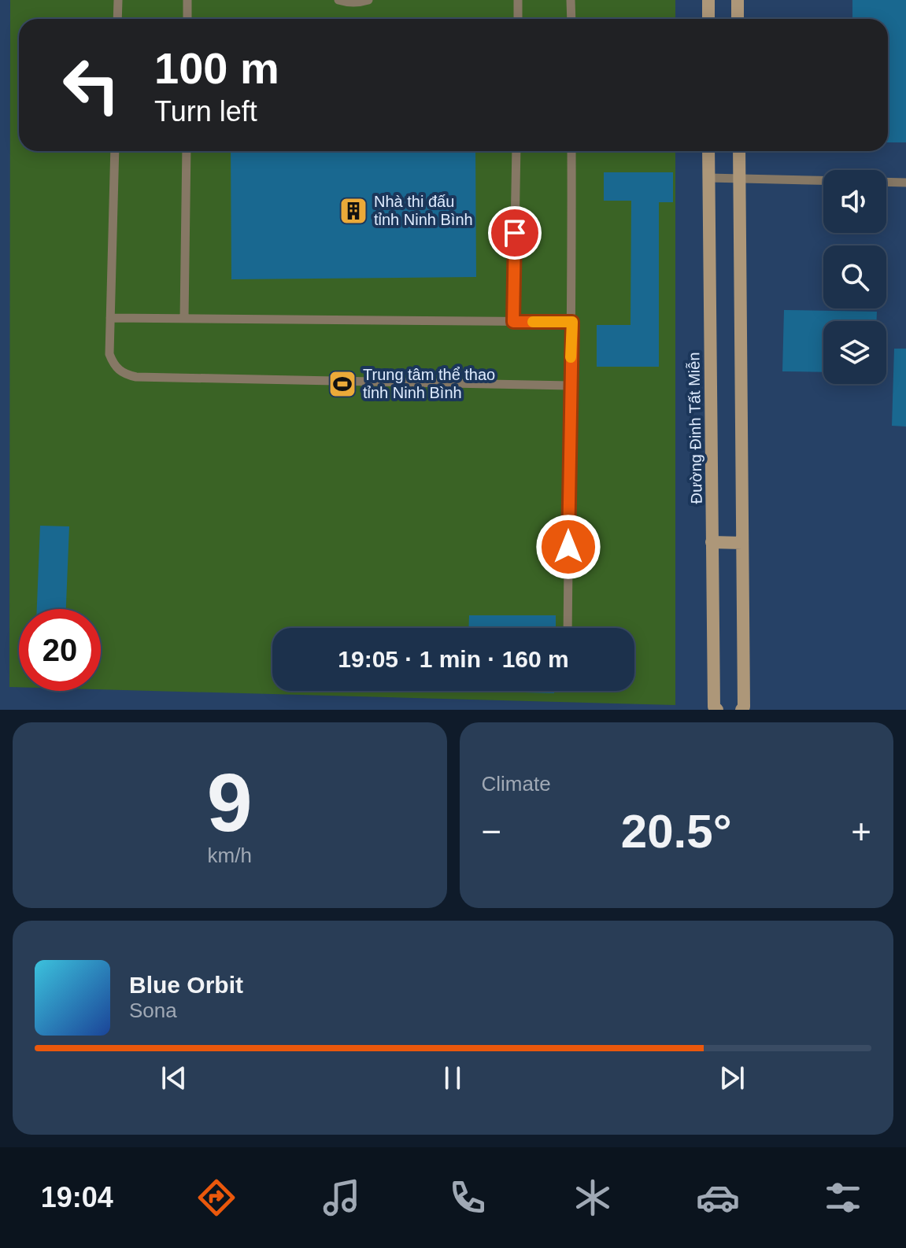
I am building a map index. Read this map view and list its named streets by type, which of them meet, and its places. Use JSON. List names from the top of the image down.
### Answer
{
  "streets": {
    "street": ["Đường Đinh Tất Miễn"]
  },
  "places": {
    "building": ["Nhà thi đấu tỉnh Ninh Bình"],
    "sports": ["Trung tâm thể thao tỉnh Ninh Bình"]
  },
  "page": {
    "turn": ["100 m", "Turn left"],
    "limit": "20",
    "trip": "19:05 · 1 min · 160 m",
    "tile": [
      ["9", "km/h"],
      "Climate"
    ],
    "heat": ["−", "20.5°", "+"],
    "song": ["Blue Orbit", "Sona"],
    "tabs": "19:04"
  }
}
